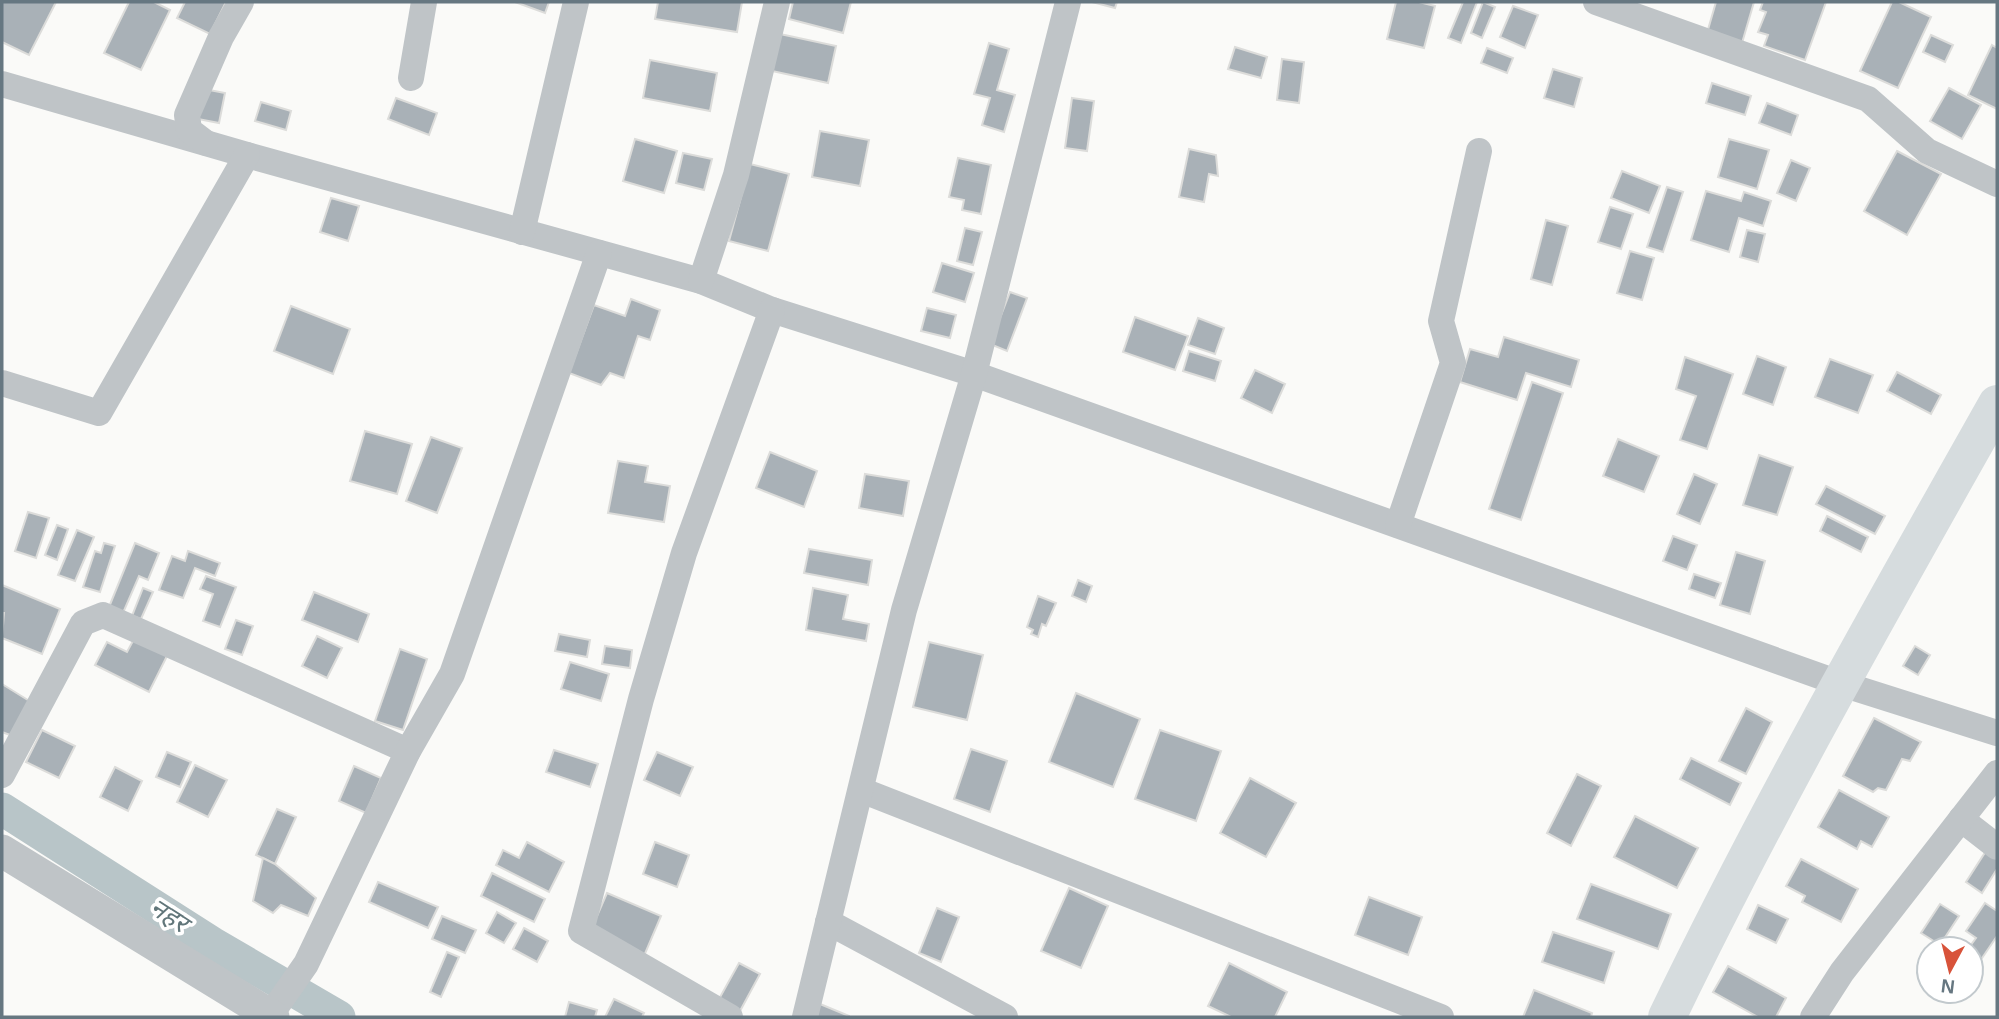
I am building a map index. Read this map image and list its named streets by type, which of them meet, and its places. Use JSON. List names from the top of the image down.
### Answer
{
  "water": ["नहर"],
  "north": "bottom"
}
